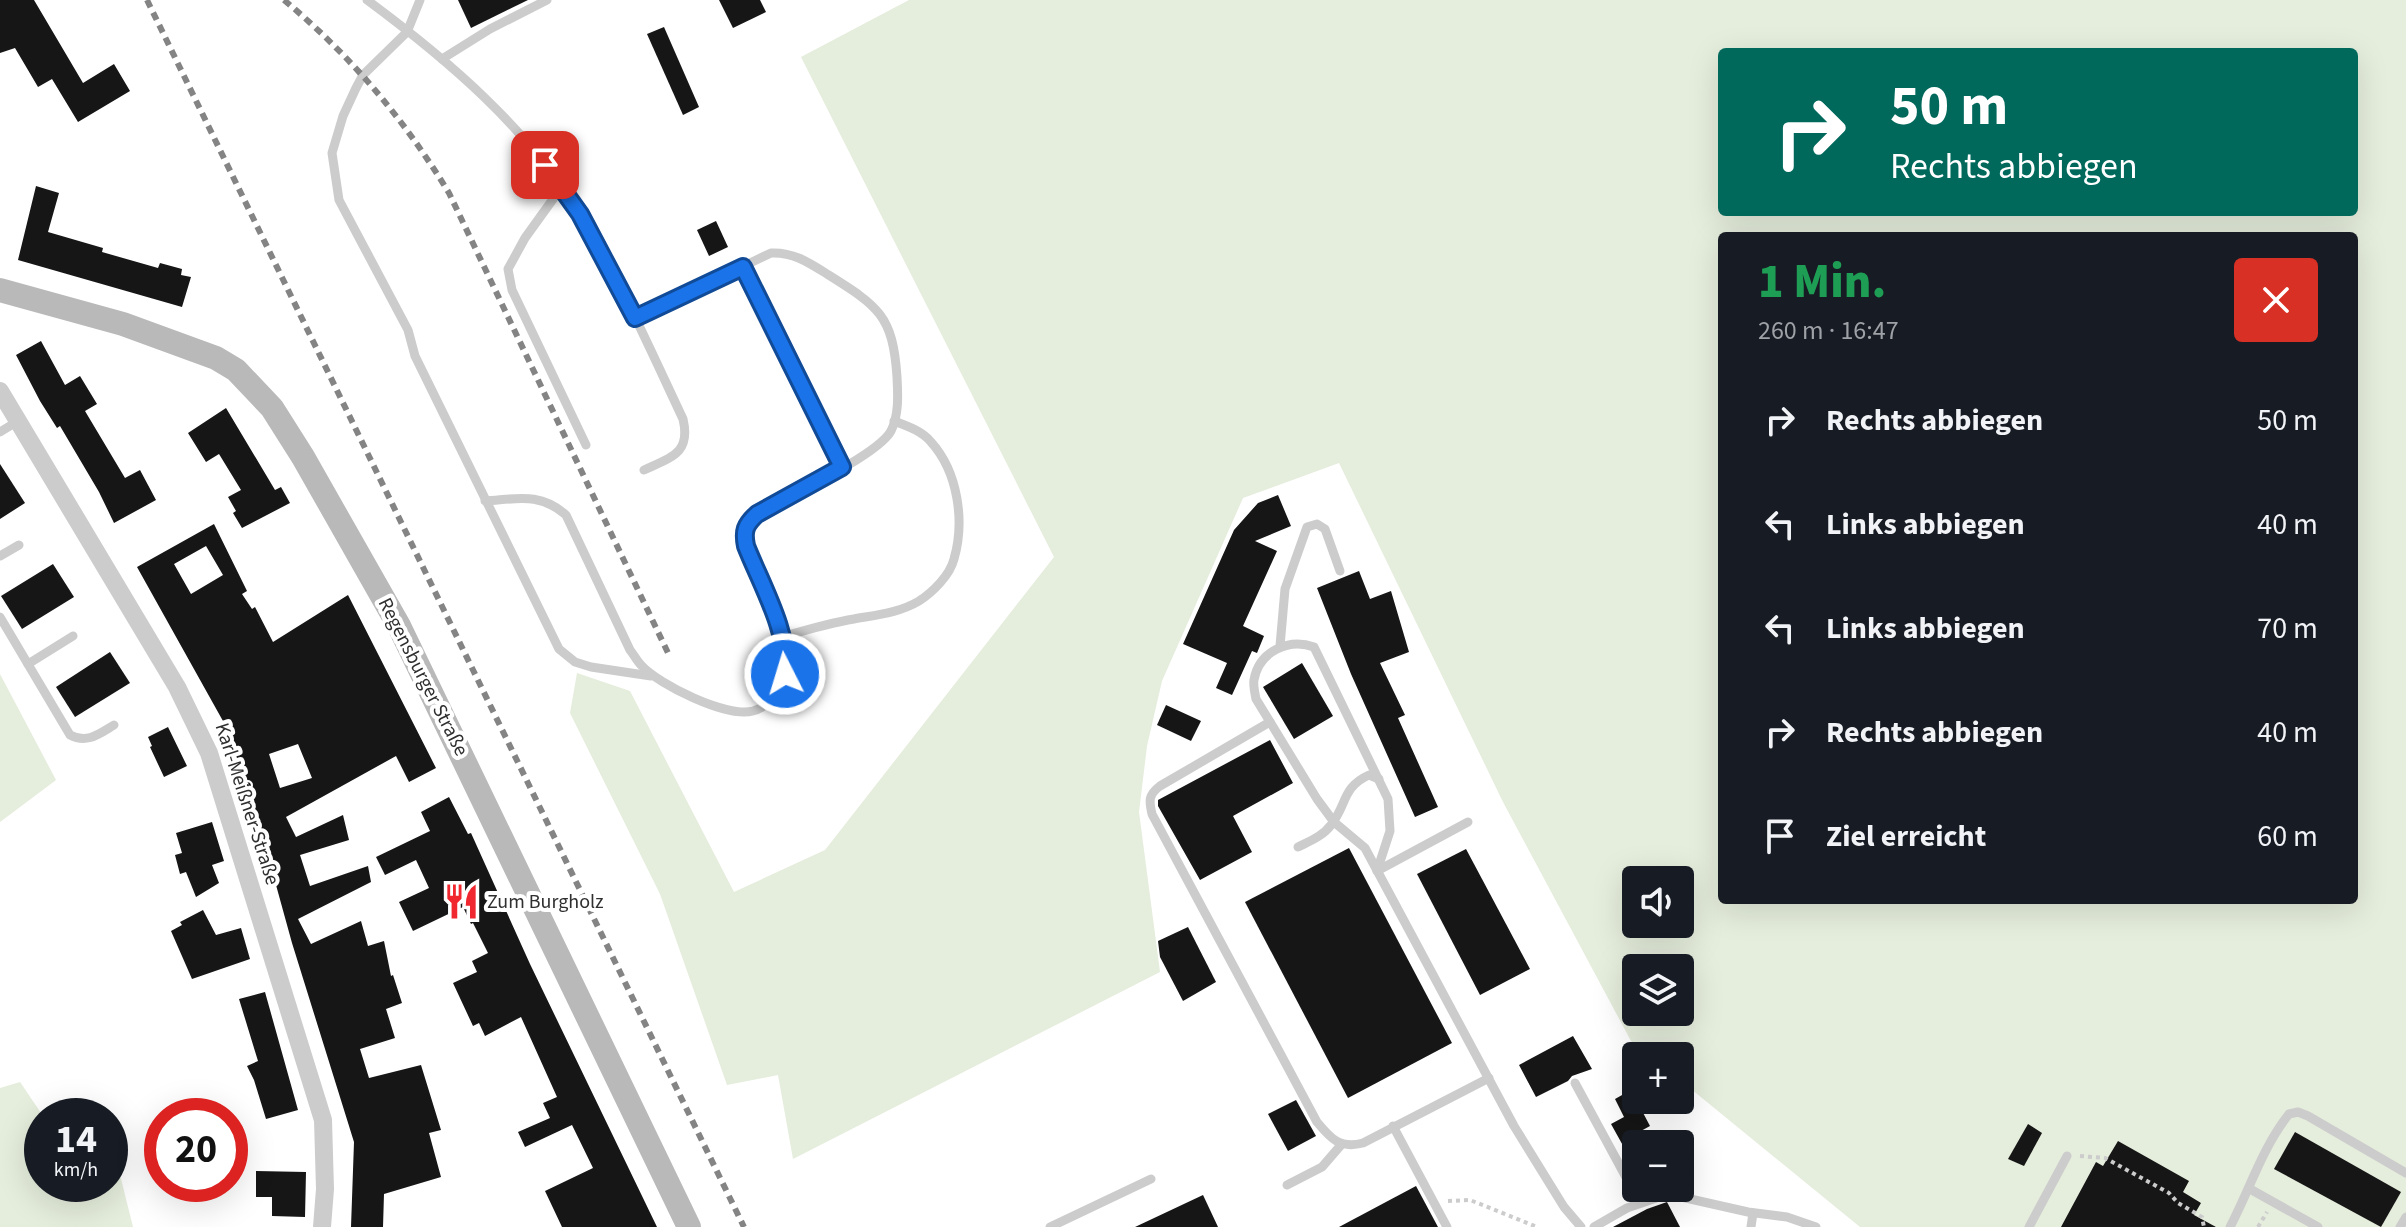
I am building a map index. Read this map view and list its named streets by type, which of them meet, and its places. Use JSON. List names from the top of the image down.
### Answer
{
  "streets": {
    "main road": ["Regensburger Straße"],
    "street": ["Karl-Meißner-Straße"]
  },
  "places": {
    "restaurant": ["Zum Burgholz"]
  },
  "page": {
    "turn": ["50 m", "Rechts abbiegen"],
    "heading": ["1 Min.", "260 m · 16:47"],
    "list": [
      {
        "name": "Rechts abbiegen",
        "value": "50 m"
      },
      {
        "name": "Links abbiegen",
        "value": "40 m"
      },
      {
        "name": "Links abbiegen",
        "value": "70 m"
      },
      {
        "name": "Rechts abbiegen",
        "value": "40 m"
      },
      {
        "name": "Ziel erreicht",
        "value": "60 m"
      }
    ],
    "map_buttons": ["+", "−"],
    "speed": "14 km/h",
    "limit": "20"
  }
}
